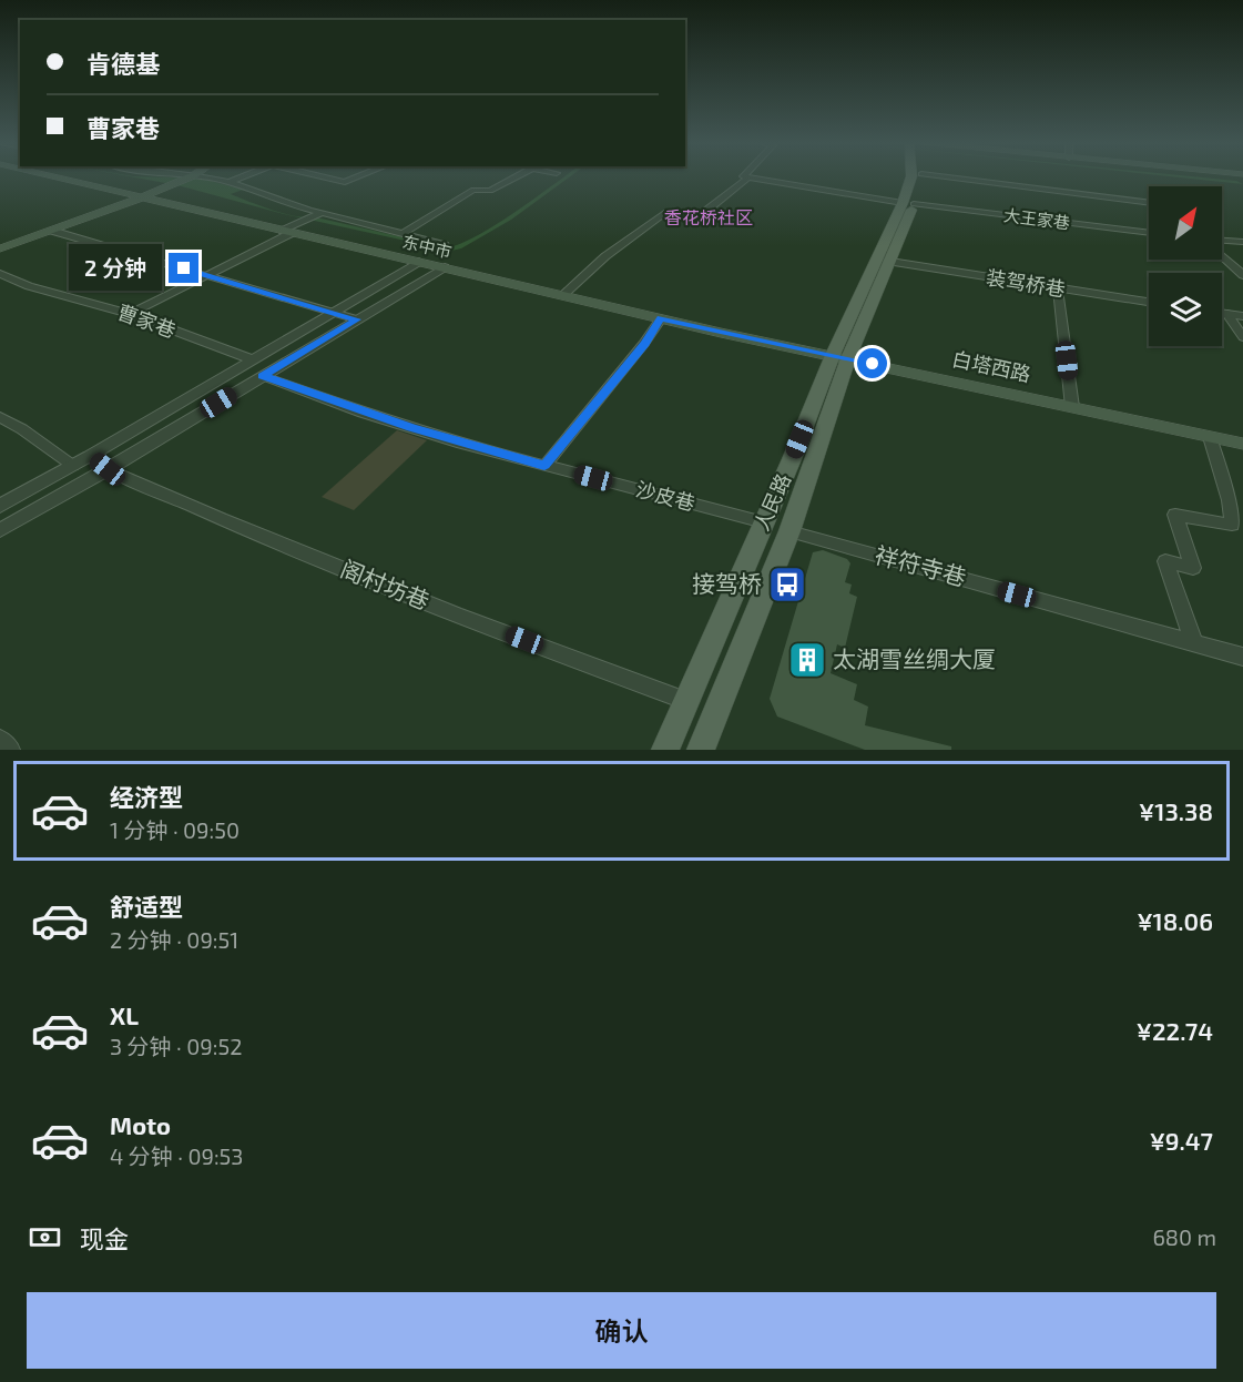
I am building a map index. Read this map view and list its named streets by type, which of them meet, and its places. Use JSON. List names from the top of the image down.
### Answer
{
  "streets": {
    "main road": ["东中市", "白塔西路", "人民路"],
    "street": [
      "大王家巷",
      "装驾桥巷",
      "曹家巷",
      "沙皮巷",
      "祥符寺巷",
      "阁村坊巷"
    ]
  },
  "crossings": [
    ["大王家巷", "人民路"],
    ["东中市", "白塔西路"],
    ["东中市", "人民路"],
    ["装驾桥巷", "人民路"],
    ["白塔西路", "人民路"],
    ["沙皮巷", "人民路"],
    ["人民路", "祥符寺巷"],
    ["人民路", "阁村坊巷"]
  ],
  "districts": ["香花桥社区"],
  "places": {
    "bus stop": ["接驾桥"],
    "building": ["太湖雪丝绸大厦"]
  },
  "north": "top right",
  "page": {
    "banner": ["肯德基", "曹家巷"],
    "bubble": "2 分钟",
    "list": [
      {
        "name": "经济型",
        "note": "1 分钟 · 09:50",
        "value": "¥13.38"
      },
      {
        "name": "舒适型",
        "note": "2 分钟 · 09:51",
        "value": "¥18.06"
      },
      {
        "name": "XL",
        "note": "3 分钟 · 09:52",
        "value": "¥22.74"
      },
      {
        "name": "Moto",
        "note": "4 分钟 · 09:53",
        "value": "¥9.47"
      }
    ],
    "pay": ["现金", "680 m"],
    "buttons": "确认"
  }
}
